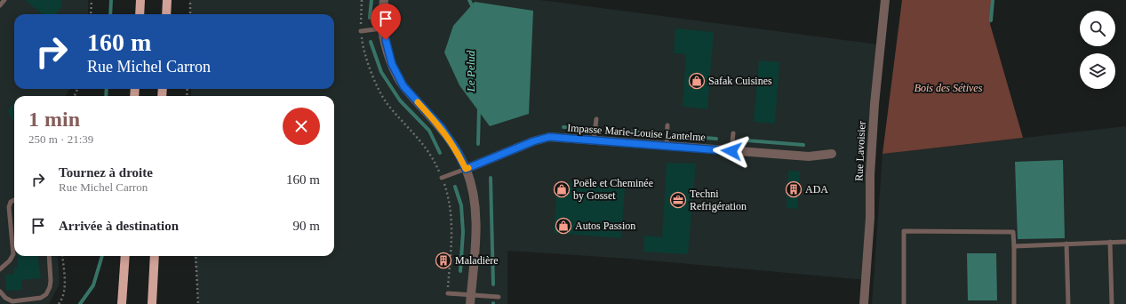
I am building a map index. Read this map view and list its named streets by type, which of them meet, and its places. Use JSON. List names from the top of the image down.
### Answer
{
  "streets": {
    "street": ["Impasse Marie-Louise Lantelme", "Rue Lavoisier"]
  },
  "water": ["Le Pelud"],
  "parks": ["Bois des Sétives"],
  "places": {
    "shop": ["Safak Cuisines", "Poële et Cheminée by Gosset", "Autos Passion"],
    "building": ["ADA", "Maladière"],
    "office": ["Techni Refrigération"]
  },
  "page": {
    "turn": ["160 m", "Rue Michel Carron"],
    "heading": ["1 min", "250 m · 21:39"],
    "list": [
      {
        "name": "Tournez à droite",
        "note": "Rue Michel Carron",
        "value": "160 m"
      },
      {
        "name": "Arrivée à destination",
        "value": "90 m"
      }
    ]
  }
}
